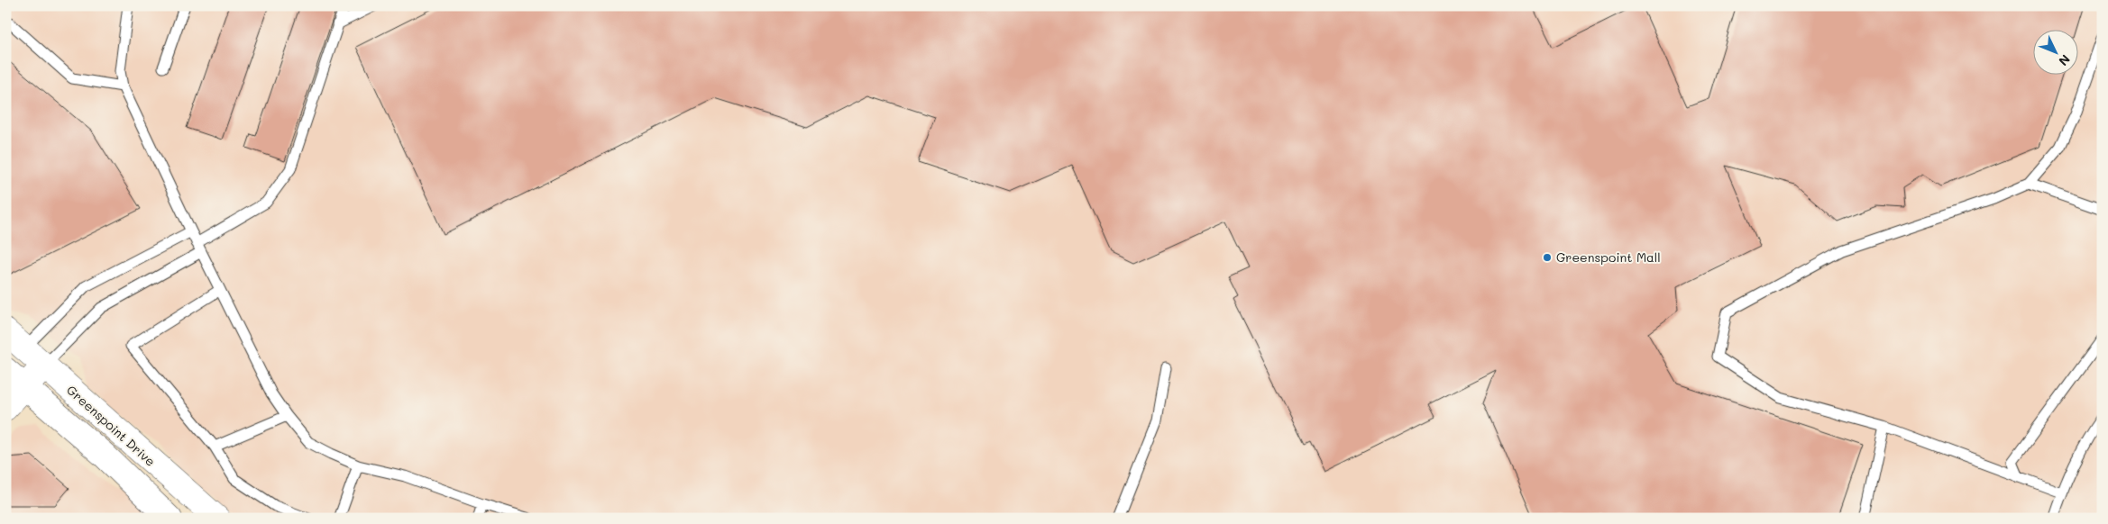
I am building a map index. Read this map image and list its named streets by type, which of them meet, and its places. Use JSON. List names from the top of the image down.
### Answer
{
  "streets": {
    "street": ["Greenspoint Drive"]
  },
  "places": ["Greenspoint Mall"],
  "north": "bottom right"
}
